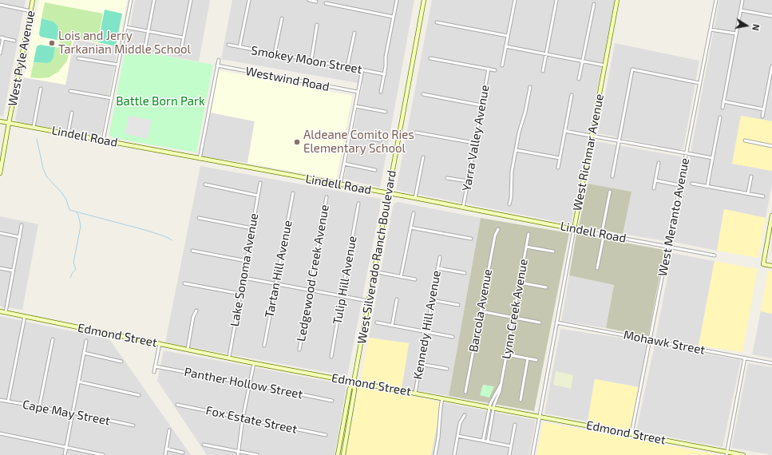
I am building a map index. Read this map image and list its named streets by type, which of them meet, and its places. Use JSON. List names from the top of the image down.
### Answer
{
  "streets": {
    "street": [
      "West Pyle Avenue",
      "Smokey Moon Street",
      "Westwind Road",
      "Lindell Road",
      "Yarra Valley Avenue",
      "West Richmar Avenue",
      "West Meranto Avenue",
      "West Silverado Ranch Boulevard",
      "Tartan Hill Avenue",
      "Lake Sonoma Avenue",
      "Ledgewood Creek Avenue",
      "Tulip Hill Avenue",
      "Lynn Creek Avenue",
      "Barcola Avenue",
      "Kennedy Hill Avenue",
      "Edmond Street",
      "Mohawk Street",
      "Panther Hollow Street",
      "Cape May Street",
      "Fox Estate Street"
    ]
  },
  "crossings": [
    ["West Pyle Avenue", "Lindell Road"],
    ["Lindell Road", "Yarra Valley Avenue"],
    ["Lindell Road", "West Richmar Avenue"],
    ["Lindell Road", "West Meranto Avenue"],
    ["Lindell Road", "West Silverado Ranch Boulevard"],
    ["West Richmar Avenue", "Edmond Street"],
    ["West Richmar Avenue", "Mohawk Street"],
    ["West Meranto Avenue", "Edmond Street"],
    ["West Meranto Avenue", "Mohawk Street"],
    ["West Silverado Ranch Boulevard", "Edmond Street"],
    ["Lake Sonoma Avenue", "Edmond Street"],
    ["Lynn Creek Avenue", "Edmond Street"],
    ["Kennedy Hill Avenue", "Edmond Street"]
  ],
  "parks": ["Battle Born Park"],
  "places": ["Lois and Jerry Tarkanian Middle School", "Aldeane Comito Ries Elementary School"],
  "north": "right"
}
